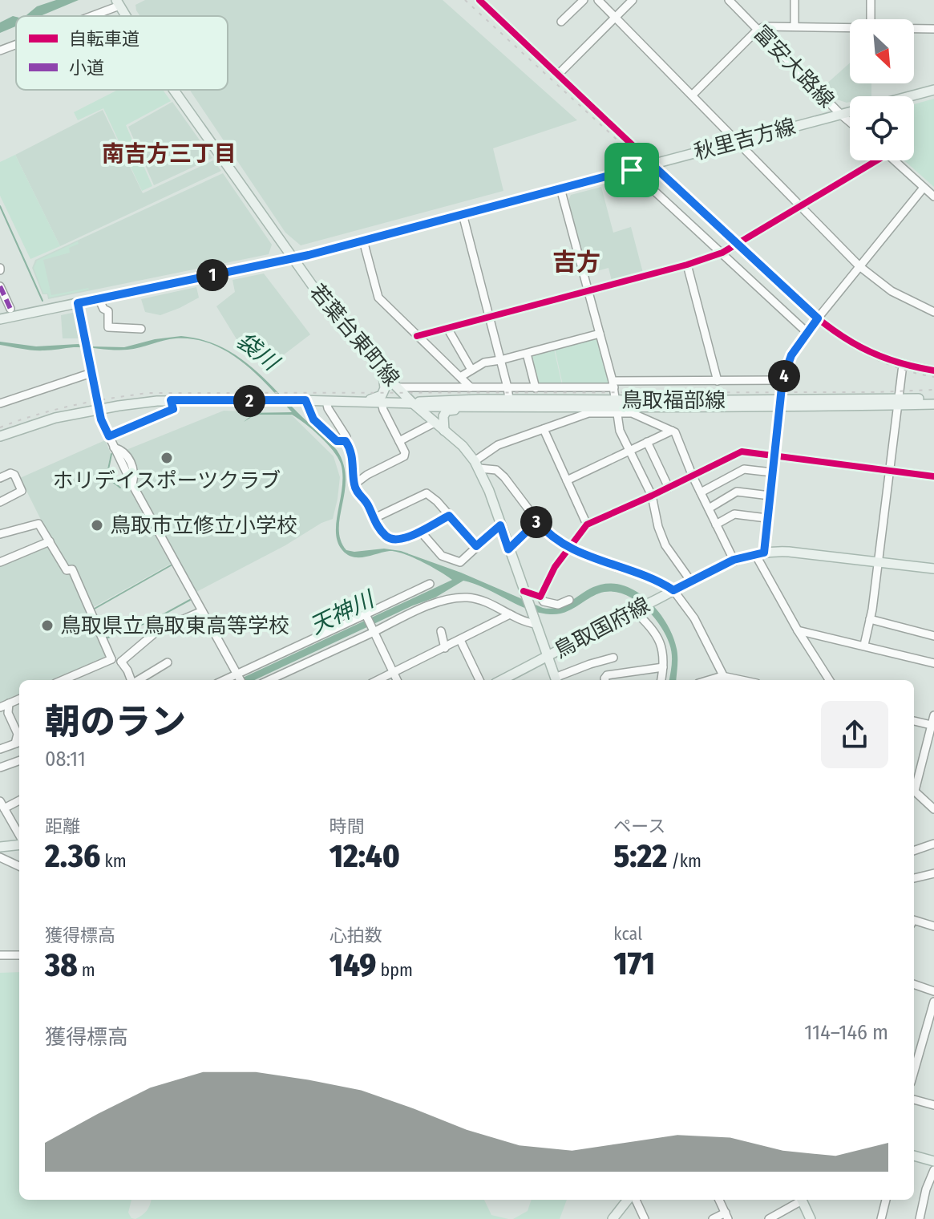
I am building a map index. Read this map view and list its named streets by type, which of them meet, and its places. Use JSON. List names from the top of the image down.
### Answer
{
  "streets": {
    "main road": [
      "秋里吉方線",
      "若葉台東町線",
      "鳥取福部線",
      "鳥取国府線"
    ],
    "street": ["富安大路線"]
  },
  "crossings": [
    ["富安大路線", "秋里吉方線"],
    ["秋里吉方線", "若葉台東町線"],
    ["若葉台東町線", "鳥取福部線"],
    ["若葉台東町線", "鳥取国府線"]
  ],
  "districts": ["南吉方三丁目", "吉方"],
  "water": ["袋川", "天神川"],
  "places": ["ホリデイスポーツクラブ", "鳥取市立修立小学校", "鳥取県立鳥取東高等学校"],
  "legend": ["自転車道", "小道"],
  "north": "bottom right",
  "page": {
    "pins": [
      "1",
      "4",
      "2",
      "3"
    ],
    "heading": ["朝のラン", "08:11"],
    "stats": [
      ["距離", "2.36 km"],
      ["時間", "12:40"],
      ["ペース", "5:22 /km"],
      ["獲得標高", "38 m"],
      ["心拍数", "149 bpm"],
      ["kcal", "171"]
    ],
    "chart": ["獲得標高", "114–146 m"]
  }
}
